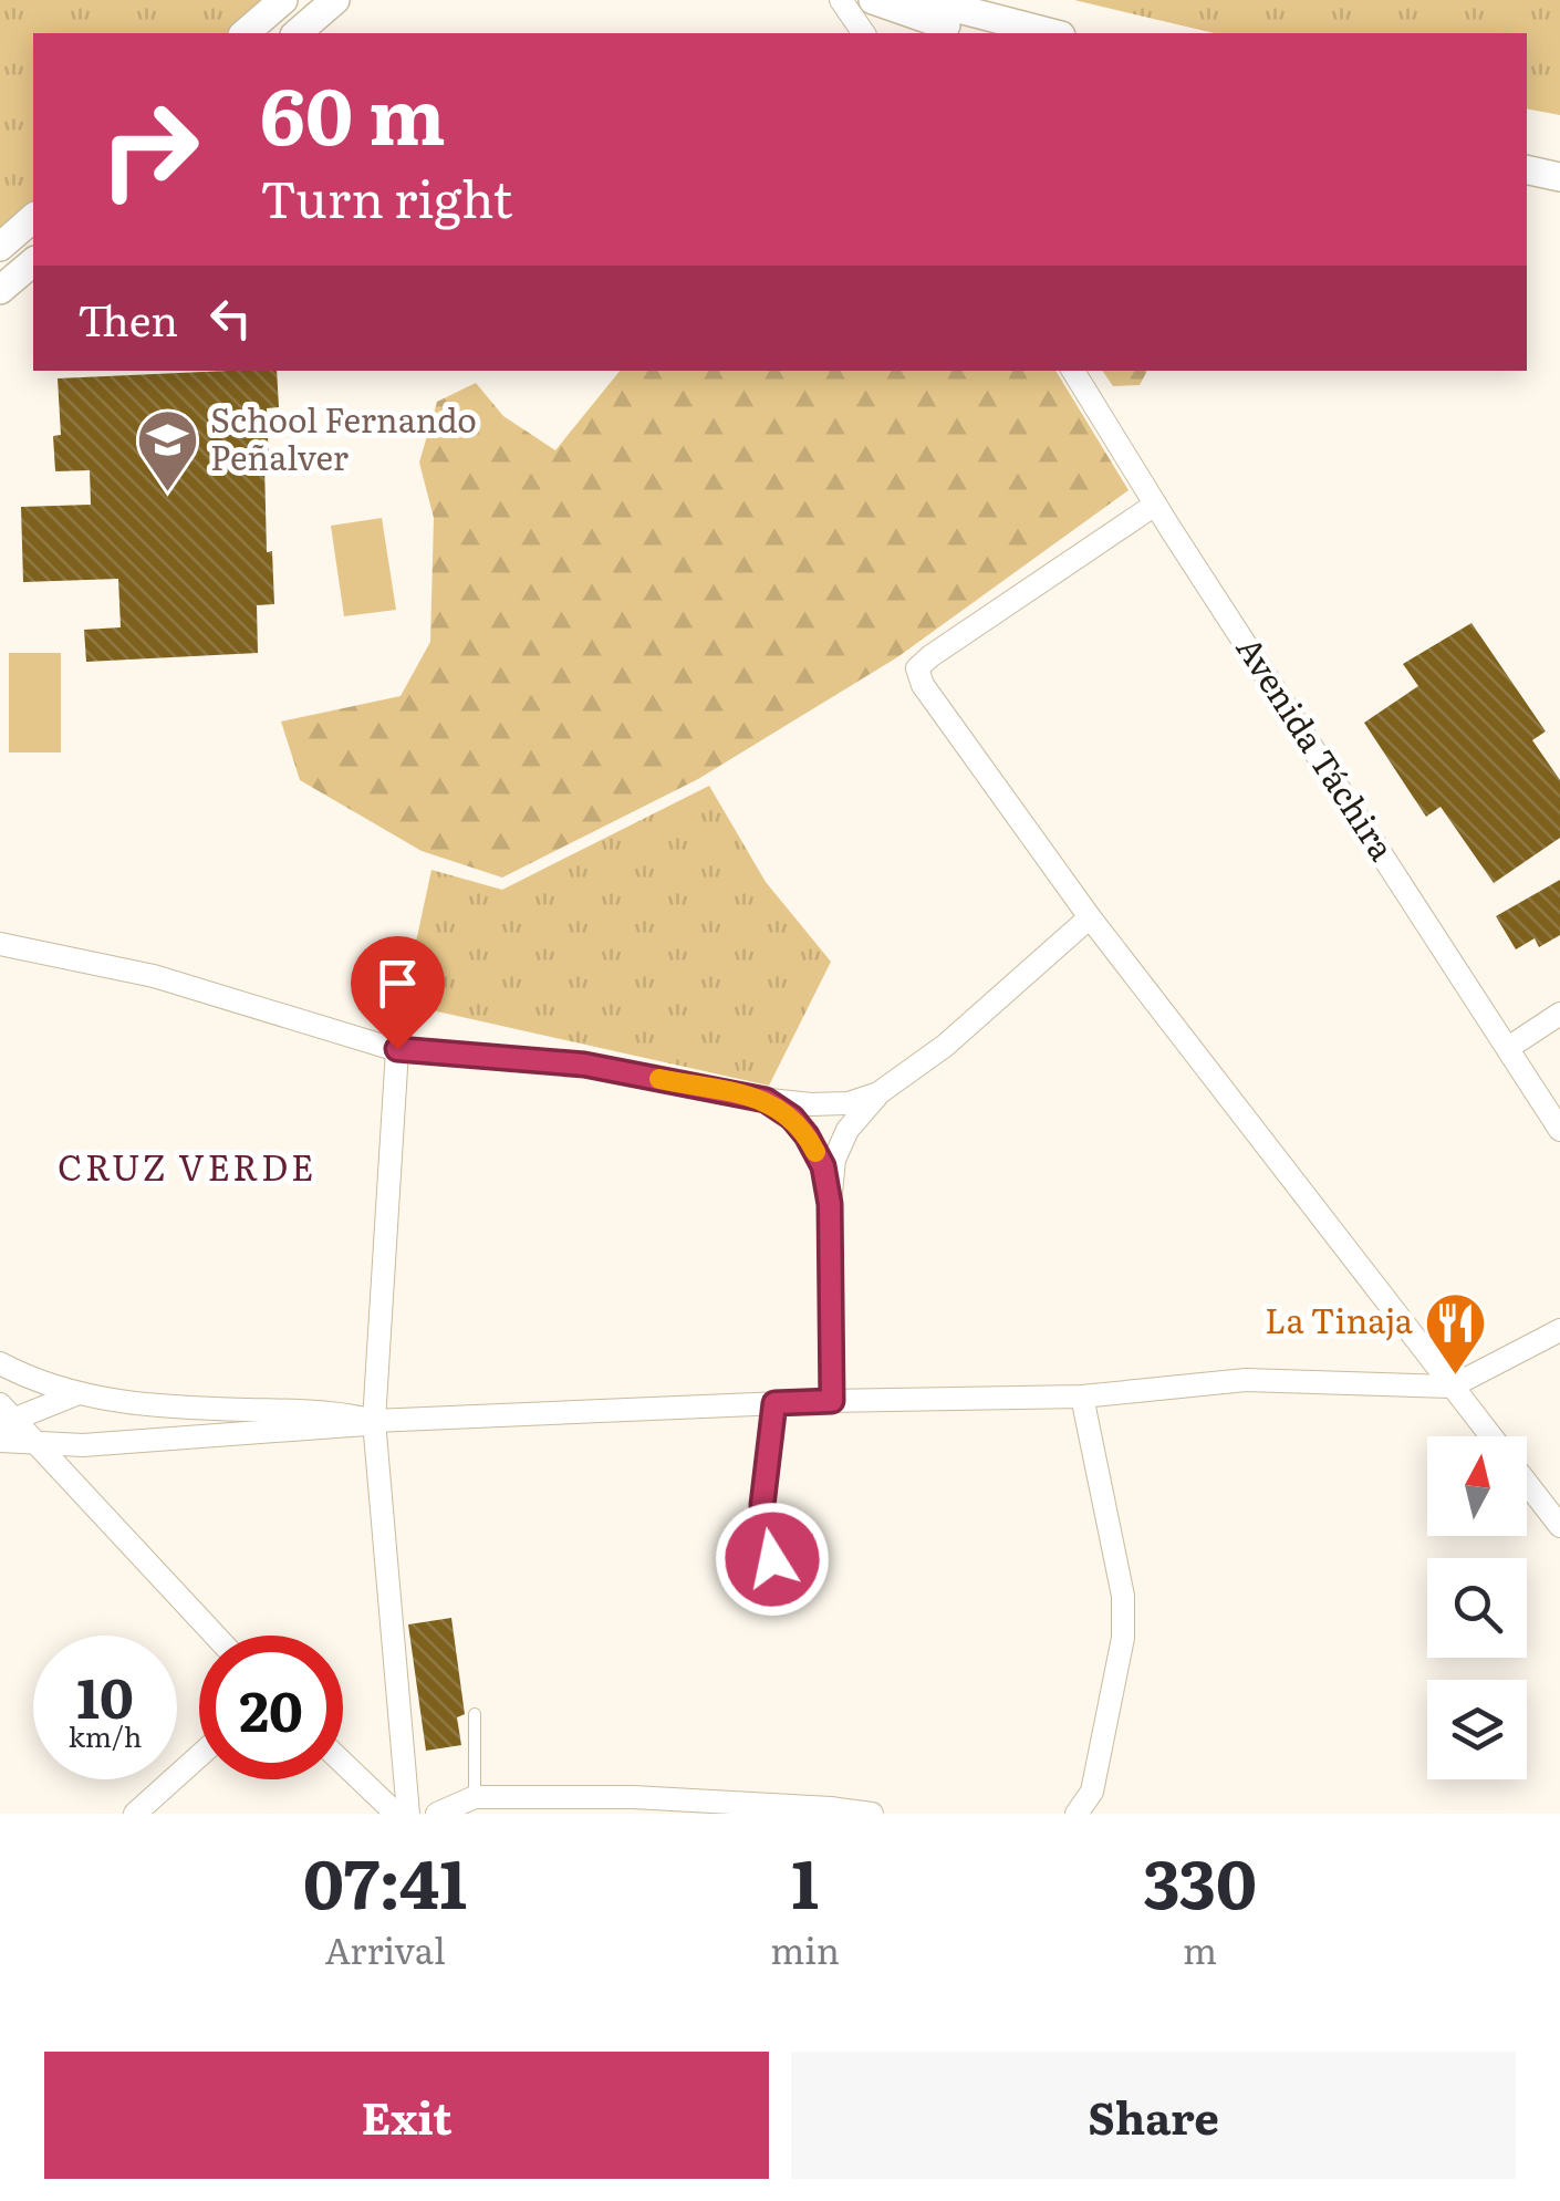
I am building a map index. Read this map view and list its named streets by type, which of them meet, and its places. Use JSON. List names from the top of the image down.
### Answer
{
  "streets": {
    "street": ["Avenida Táchira"]
  },
  "districts": ["CRUZ VERDE"],
  "places": {
    "school or university": ["School Fernando Peñalver"],
    "restaurant": ["La Tinaja"]
  },
  "north": "top",
  "page": {
    "turn": ["60 m", "Turn right"],
    "then": "Then",
    "speed": "10 km/h",
    "limit": "20",
    "eta": [
      "07:41",
      "Arrival",
      "1",
      "min",
      "330",
      "m"
    ],
    "buttons": ["Exit", "Share"]
  }
}
